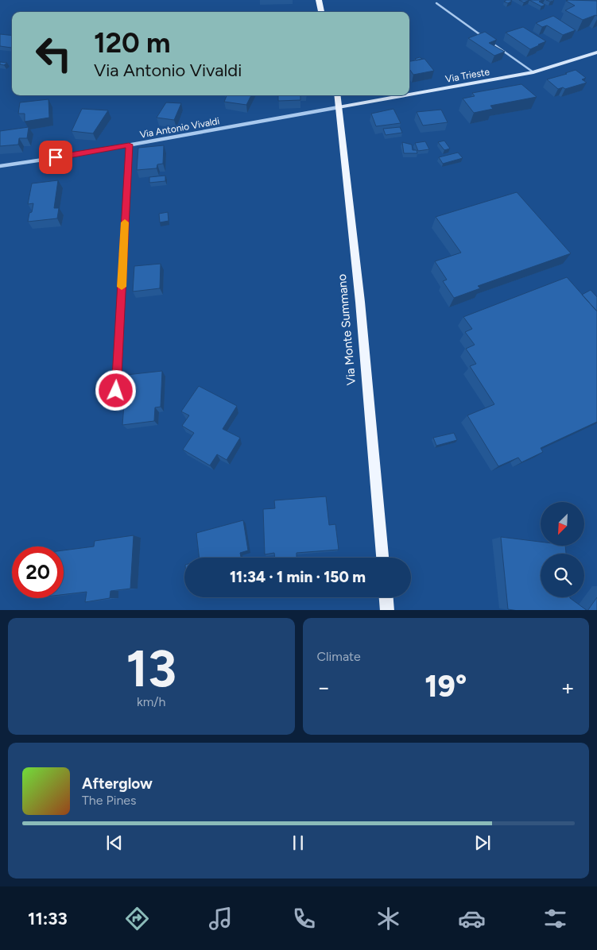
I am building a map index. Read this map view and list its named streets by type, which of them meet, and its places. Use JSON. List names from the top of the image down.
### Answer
{
  "streets": {
    "main road": ["Via Monte Summano"],
    "street": ["Via Trieste", "Via Antonio Vivaldi"]
  },
  "crossings": [
    ["Via Trieste", "Via Antonio Vivaldi"],
    ["Via Trieste", "Via Monte Summano"],
    ["Via Antonio Vivaldi", "Via Monte Summano"]
  ],
  "north": "bottom left",
  "page": {
    "turn": ["120 m", "Via Antonio Vivaldi"],
    "limit": "20",
    "trip": "11:34 · 1 min · 150 m",
    "tile": [
      ["13", "km/h"],
      "Climate"
    ],
    "heat": ["−", "19°", "+"],
    "song": ["Afterglow", "The Pines"],
    "tabs": "11:33"
  }
}
